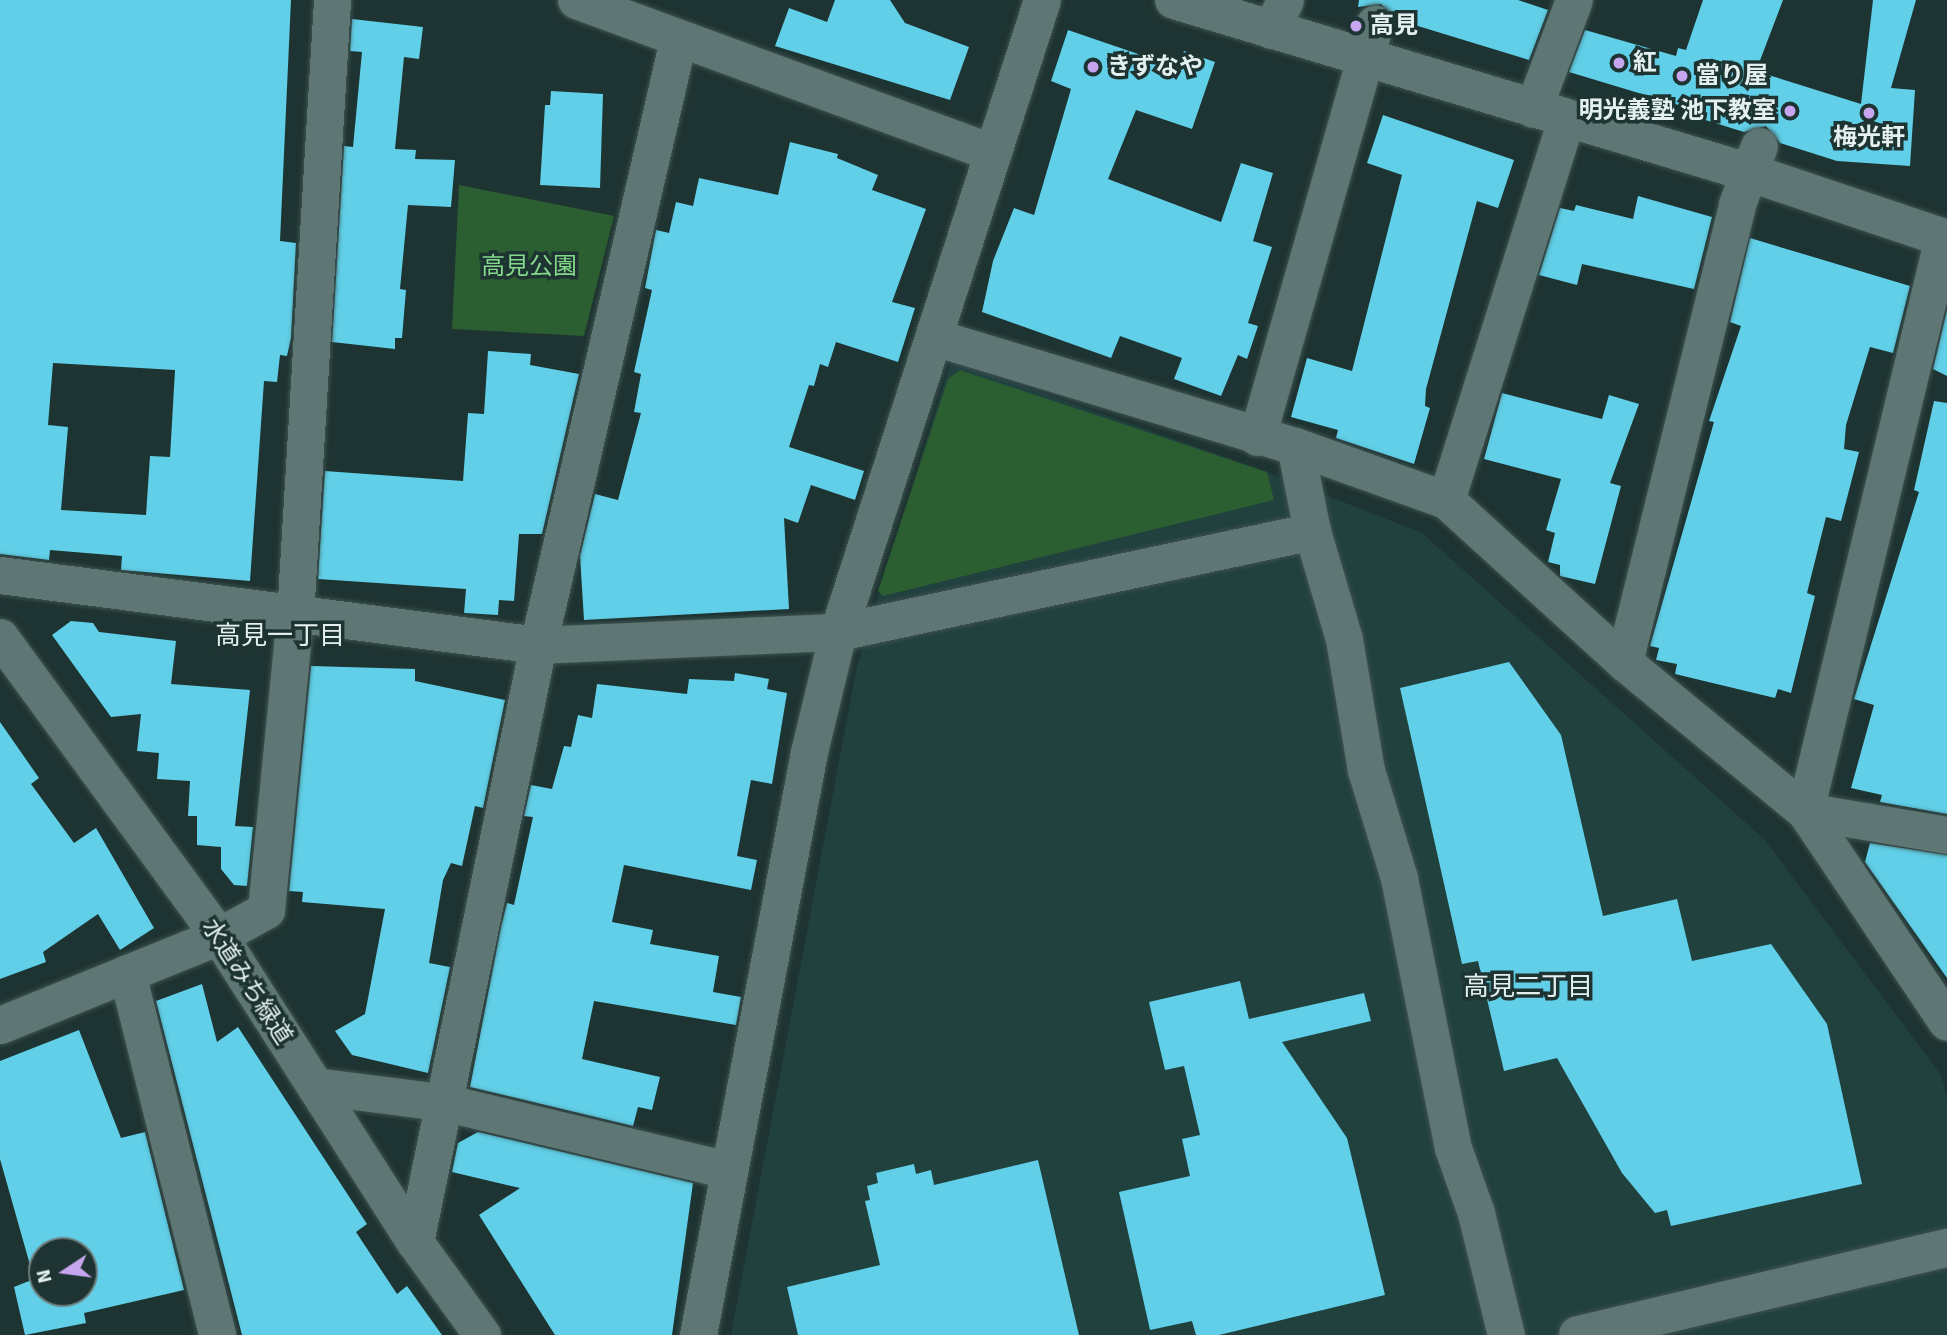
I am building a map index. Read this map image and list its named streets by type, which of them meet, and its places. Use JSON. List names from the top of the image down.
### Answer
{
  "streets": {
    "street": ["水道みち緑道"]
  },
  "districts": ["高見一丁目", "高見二丁目"],
  "parks": ["高見公園"],
  "places": [
    "高見",
    "紅",
    "きずなや",
    "當り屋",
    "明光義塾 池下教室",
    "梅光軒"
  ],
  "north": "left"
}
